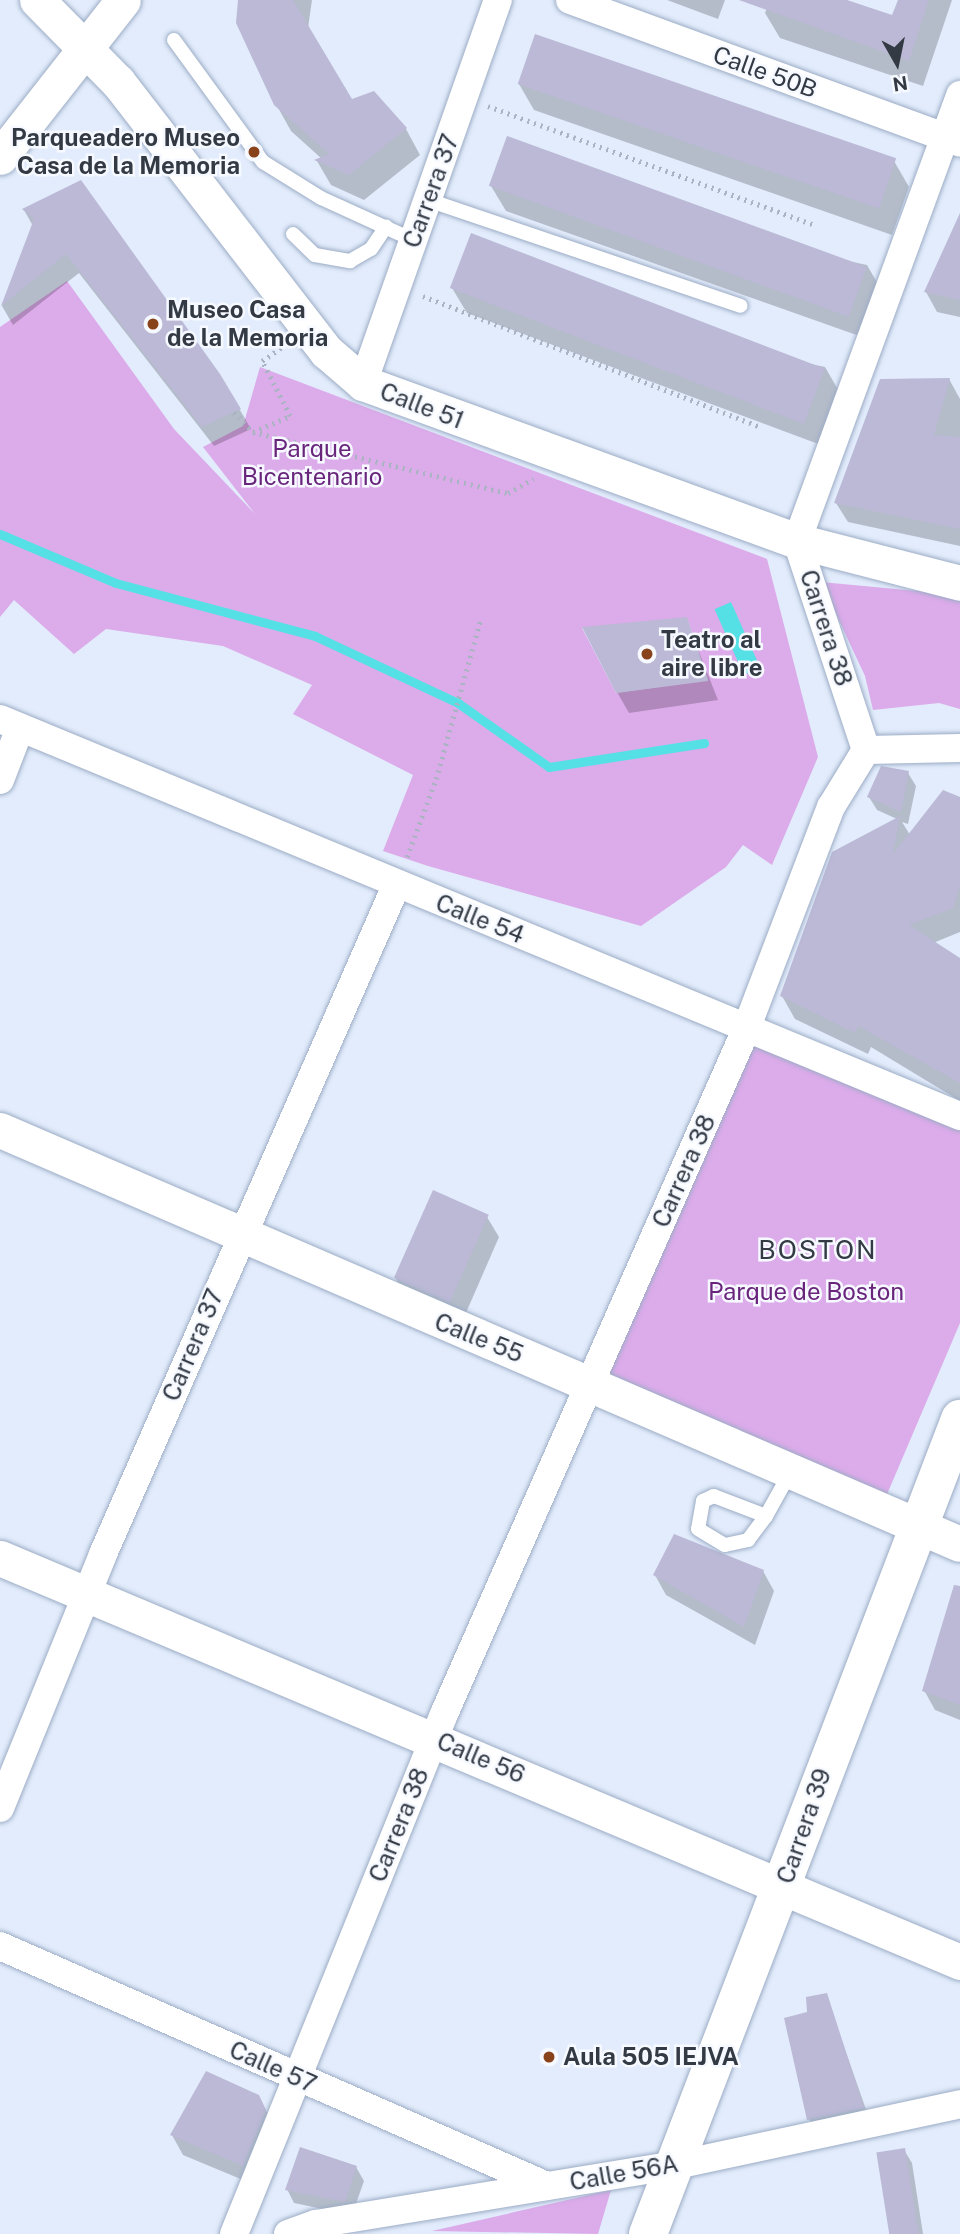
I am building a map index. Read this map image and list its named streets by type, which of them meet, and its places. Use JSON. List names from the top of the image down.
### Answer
{
  "streets": {
    "main road": ["Carrera 39"],
    "street": [
      "Calle 50B",
      "Carrera 37",
      "Calle 51",
      "Carrera 38",
      "Calle 54",
      "Calle 55",
      "Calle 56",
      "Calle 57",
      "Calle 56A"
    ]
  },
  "crossings": [
    ["Calle 50B", "Carrera 38"],
    ["Carrera 37", "Calle 51"],
    ["Carrera 37", "Calle 54"],
    ["Carrera 37", "Calle 55"],
    ["Carrera 37", "Calle 56"],
    ["Calle 51", "Carrera 38"],
    ["Carrera 38", "Calle 54"],
    ["Carrera 38", "Calle 55"],
    ["Carrera 38", "Calle 56"],
    ["Carrera 38", "Calle 57"],
    ["Calle 55", "Carrera 39"],
    ["Calle 56", "Carrera 39"],
    ["Carrera 39", "Calle 56A"],
    ["Calle 57", "Calle 56A"]
  ],
  "districts": ["BOSTON"],
  "parks": ["Parque Bicentenario", "Parque de Boston"],
  "places": [
    "Parqueadero Museo Casa de la Memoria",
    "Museo Casa de la Memoria",
    "Teatro al aire libre",
    "Aula 505 IEJVA"
  ],
  "north": "bottom"
}
